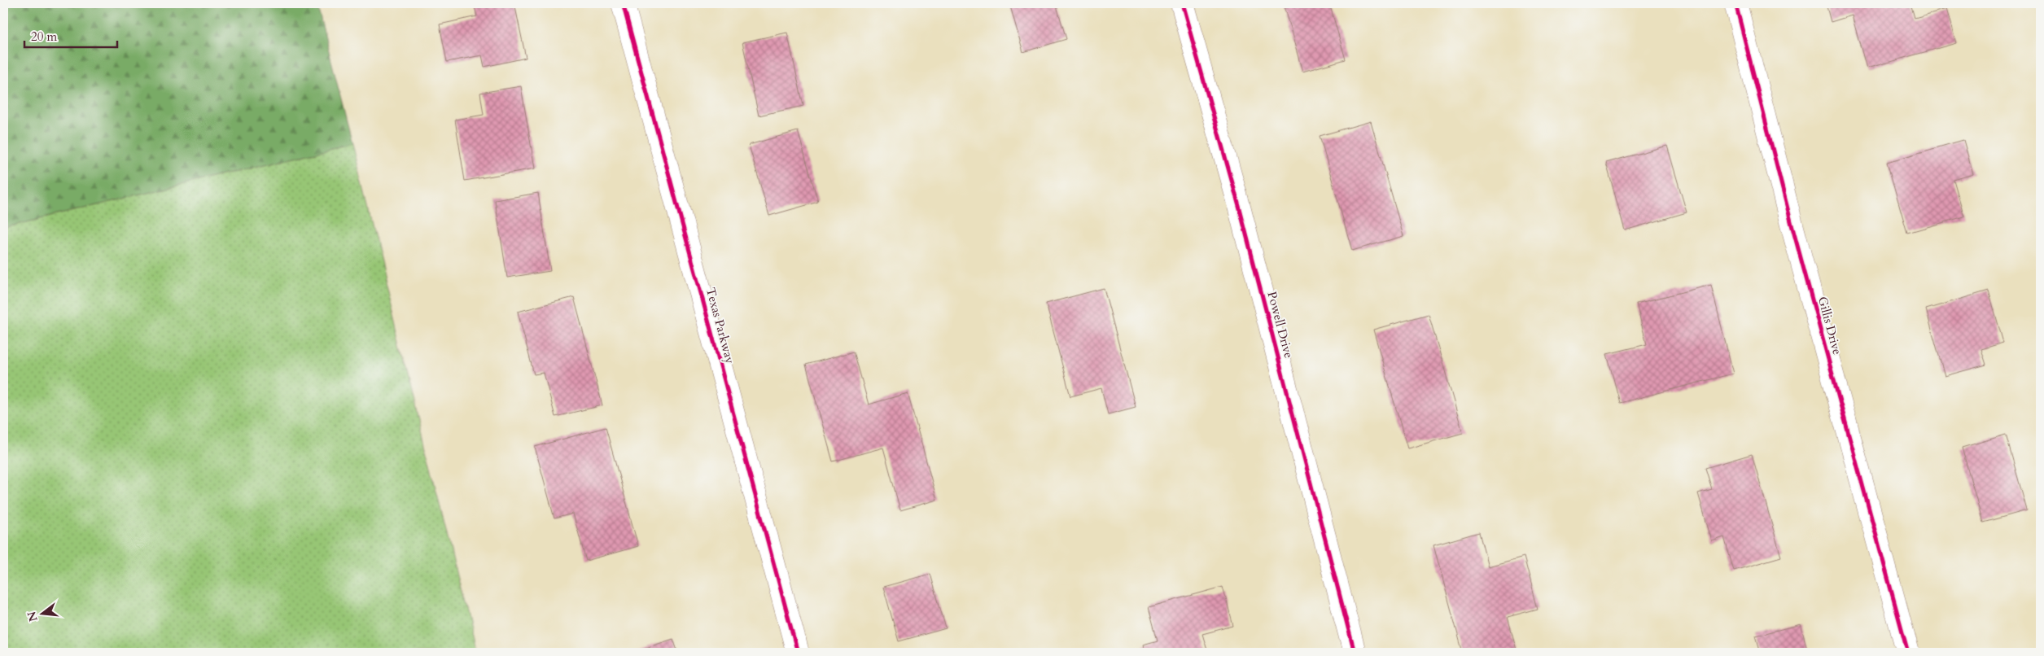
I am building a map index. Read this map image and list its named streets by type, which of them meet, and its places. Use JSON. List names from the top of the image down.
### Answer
{
  "streets": {
    "street": ["Powell Drive", "Texas Parkway", "Gillis Drive"]
  },
  "scale_bar": "20 m",
  "north": "left"
}
